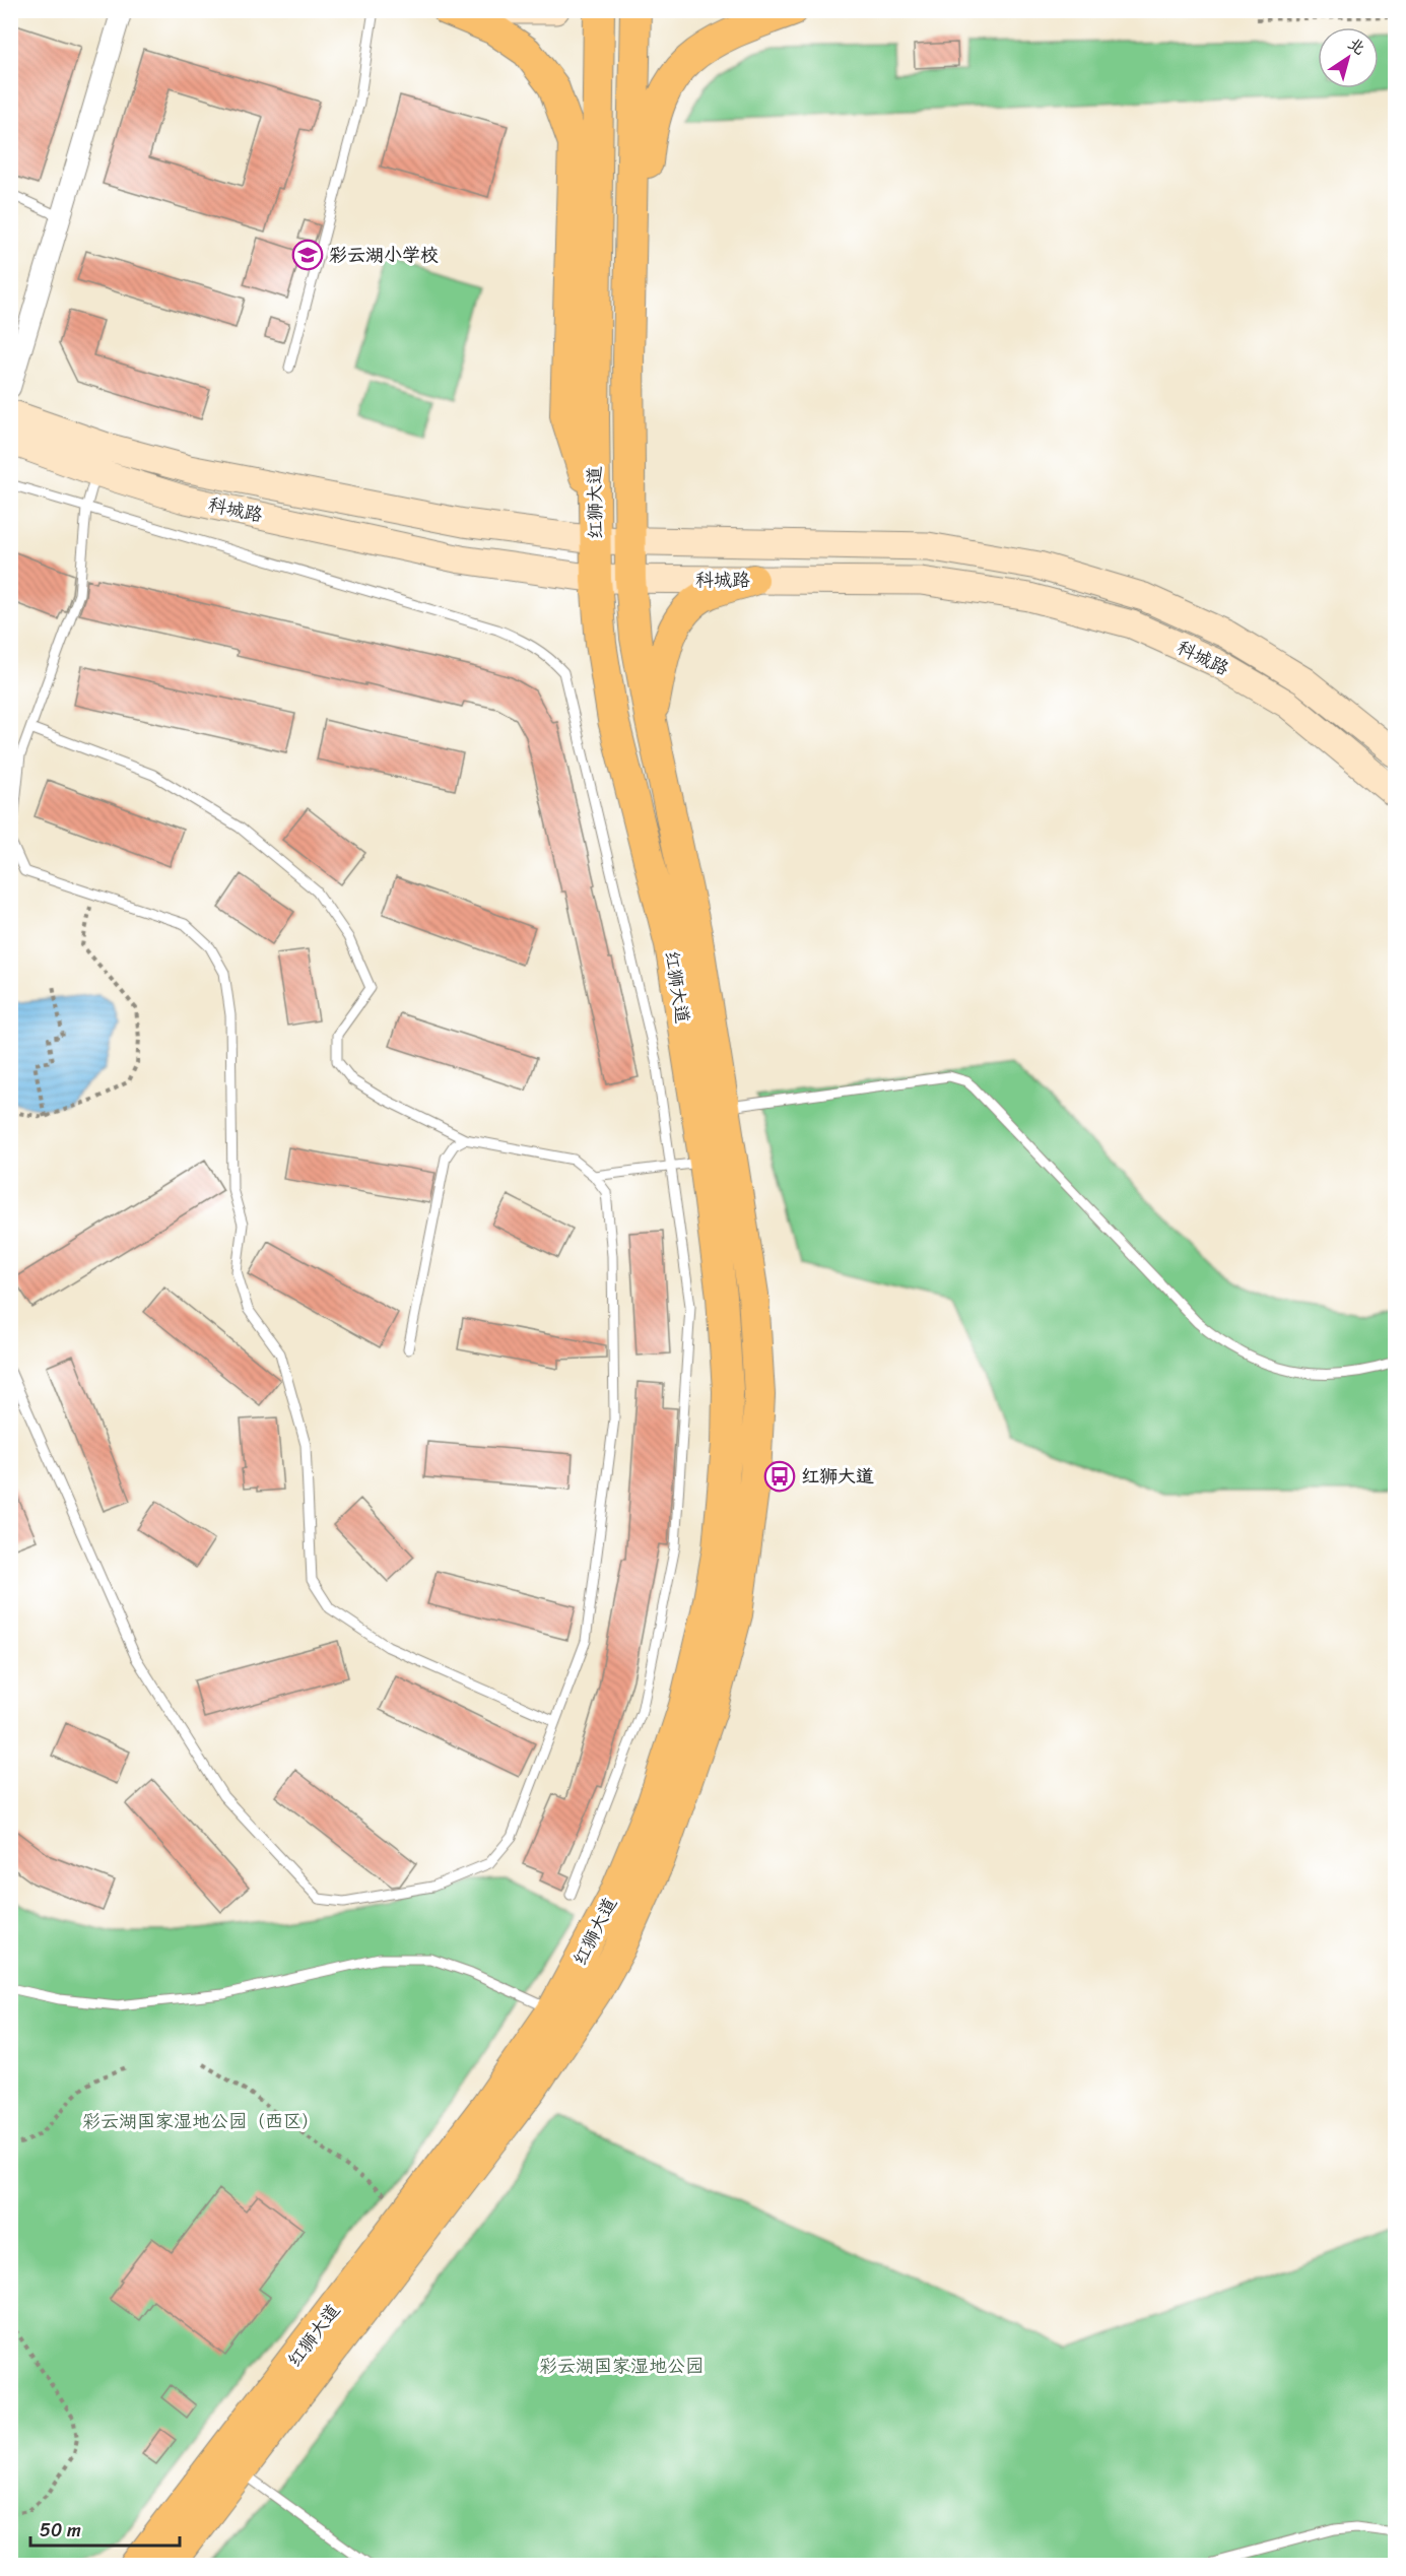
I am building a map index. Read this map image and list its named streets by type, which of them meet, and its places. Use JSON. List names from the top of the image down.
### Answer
{
  "streets": {
    "main road": ["红狮大道", "科城路"]
  },
  "crossings": [
    ["红狮大道", "科城路"]
  ],
  "parks": ["彩云湖国家湿地公园（西区）", "彩云湖国家湿地公园"],
  "places": {
    "school or university": ["彩云湖小学校"],
    "bus stop": ["红狮大道"]
  },
  "scale_bar": "50 m",
  "north": "top right"
}
